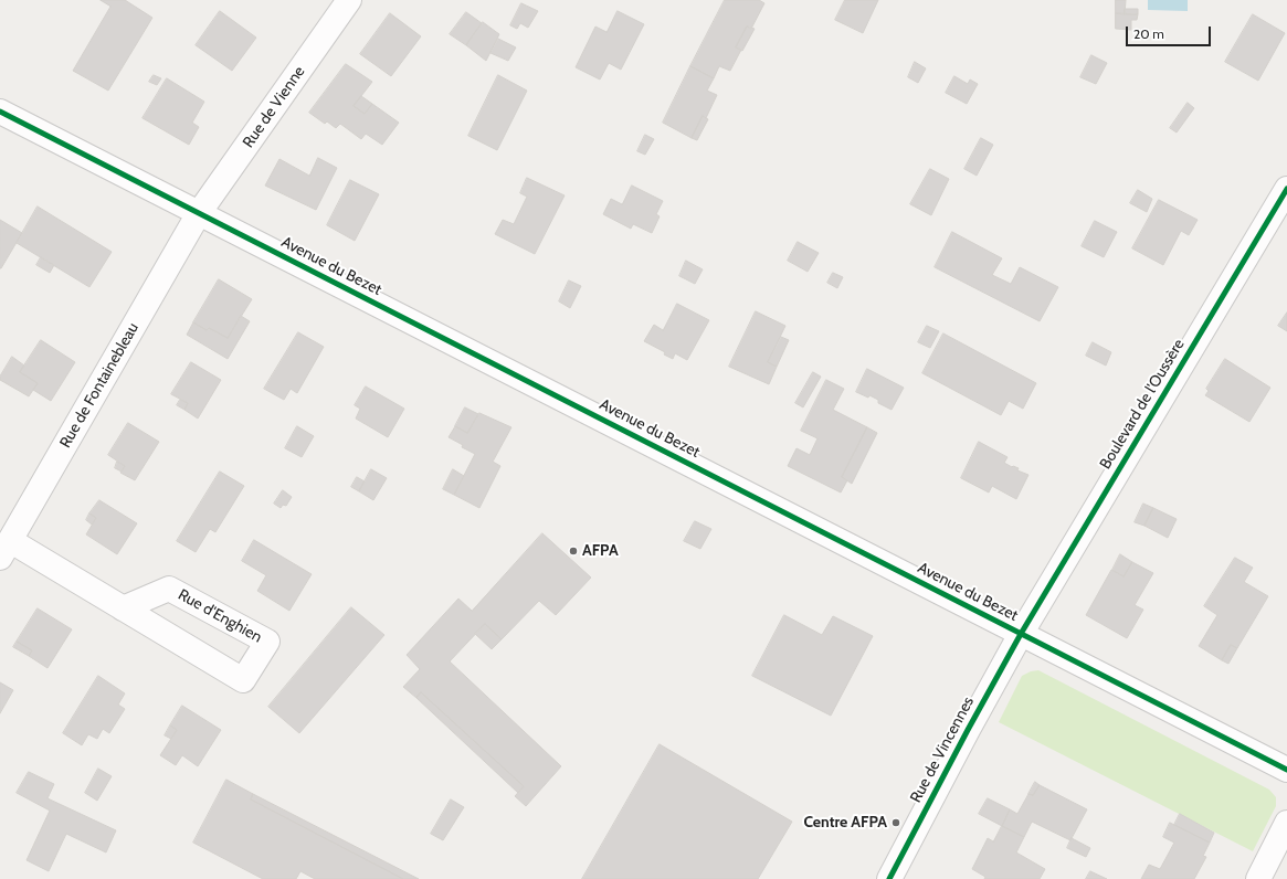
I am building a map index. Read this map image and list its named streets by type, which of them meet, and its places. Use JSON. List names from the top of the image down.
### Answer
{
  "streets": {
    "street": [
      "Rue de Vienne",
      "Avenue du Bezet",
      "Rue de Fontainebleau",
      "Boulevard de l'Oussère",
      "Rue d'Enghien",
      "Rue de Vincennes"
    ]
  },
  "crossings": [
    ["Rue de Vienne", "Avenue du Bezet"],
    ["Rue de Vienne", "Rue de Fontainebleau"],
    ["Avenue du Bezet", "Rue de Fontainebleau"],
    ["Avenue du Bezet", "Boulevard de l'Oussère"],
    ["Avenue du Bezet", "Rue de Vincennes"],
    ["Rue de Fontainebleau", "Rue d'Enghien"],
    ["Boulevard de l'Oussère", "Rue de Vincennes"]
  ],
  "places": ["AFPA", "Centre AFPA"],
  "scale_bar": "20 m"
}
